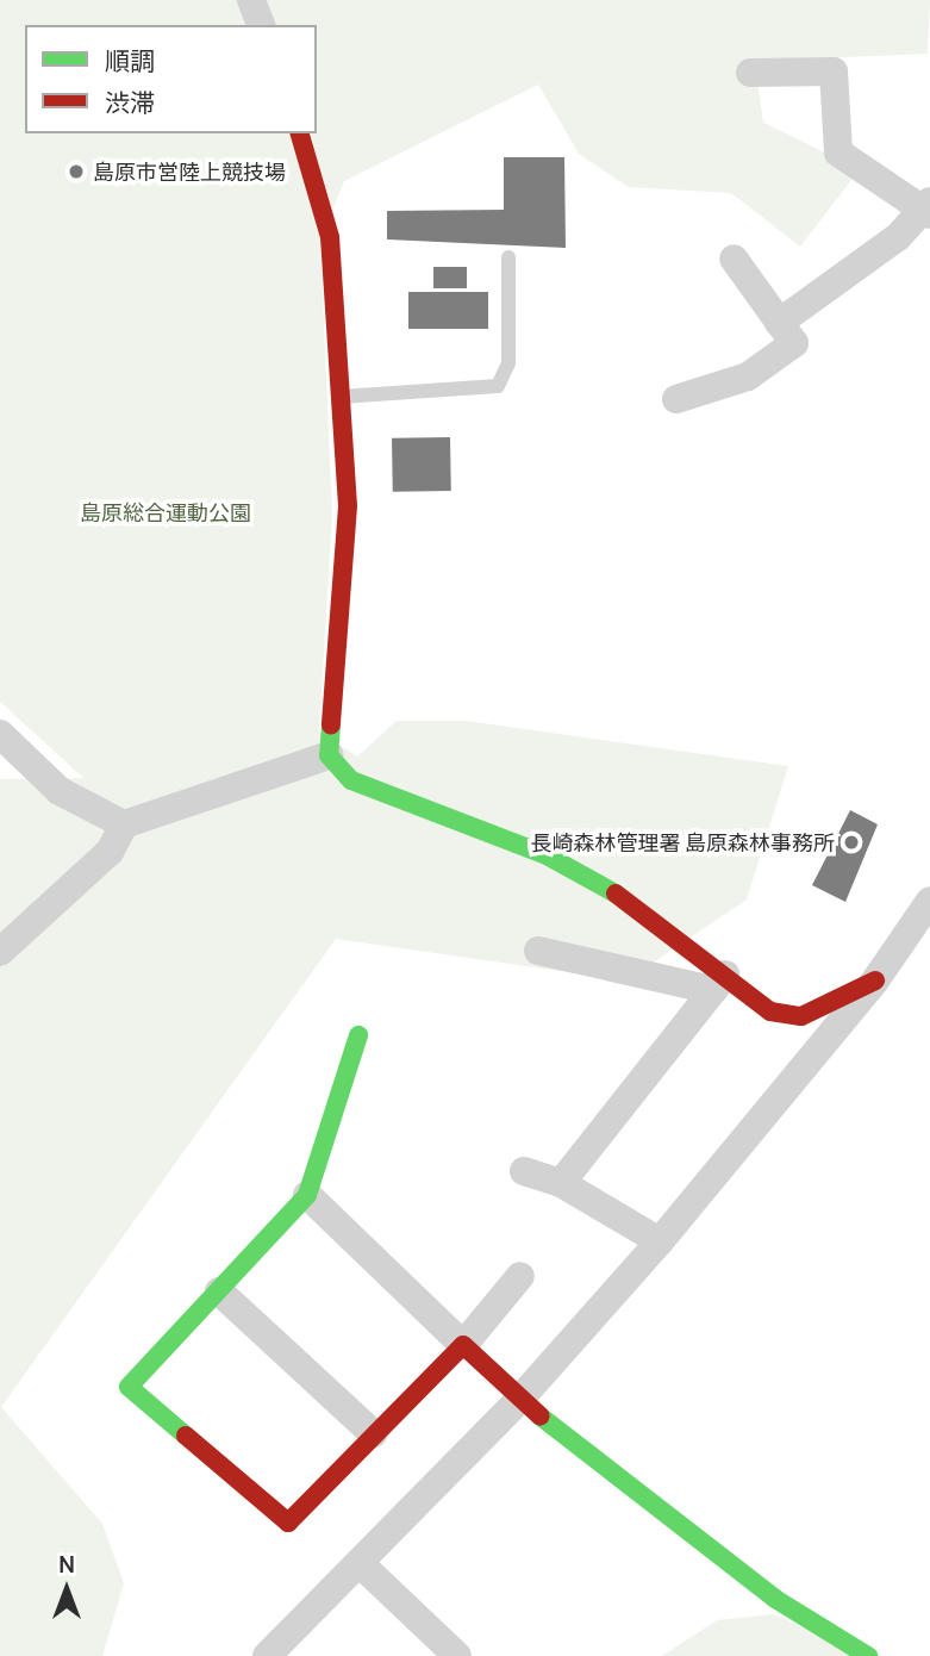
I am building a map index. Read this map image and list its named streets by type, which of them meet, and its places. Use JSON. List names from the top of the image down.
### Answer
{
  "parks": ["島原総合運動公園"],
  "places": ["島原市営陸上競技場", "長崎森林管理署 島原森林事務所"],
  "legend": ["順調", "渋滞"],
  "north": "top"
}
